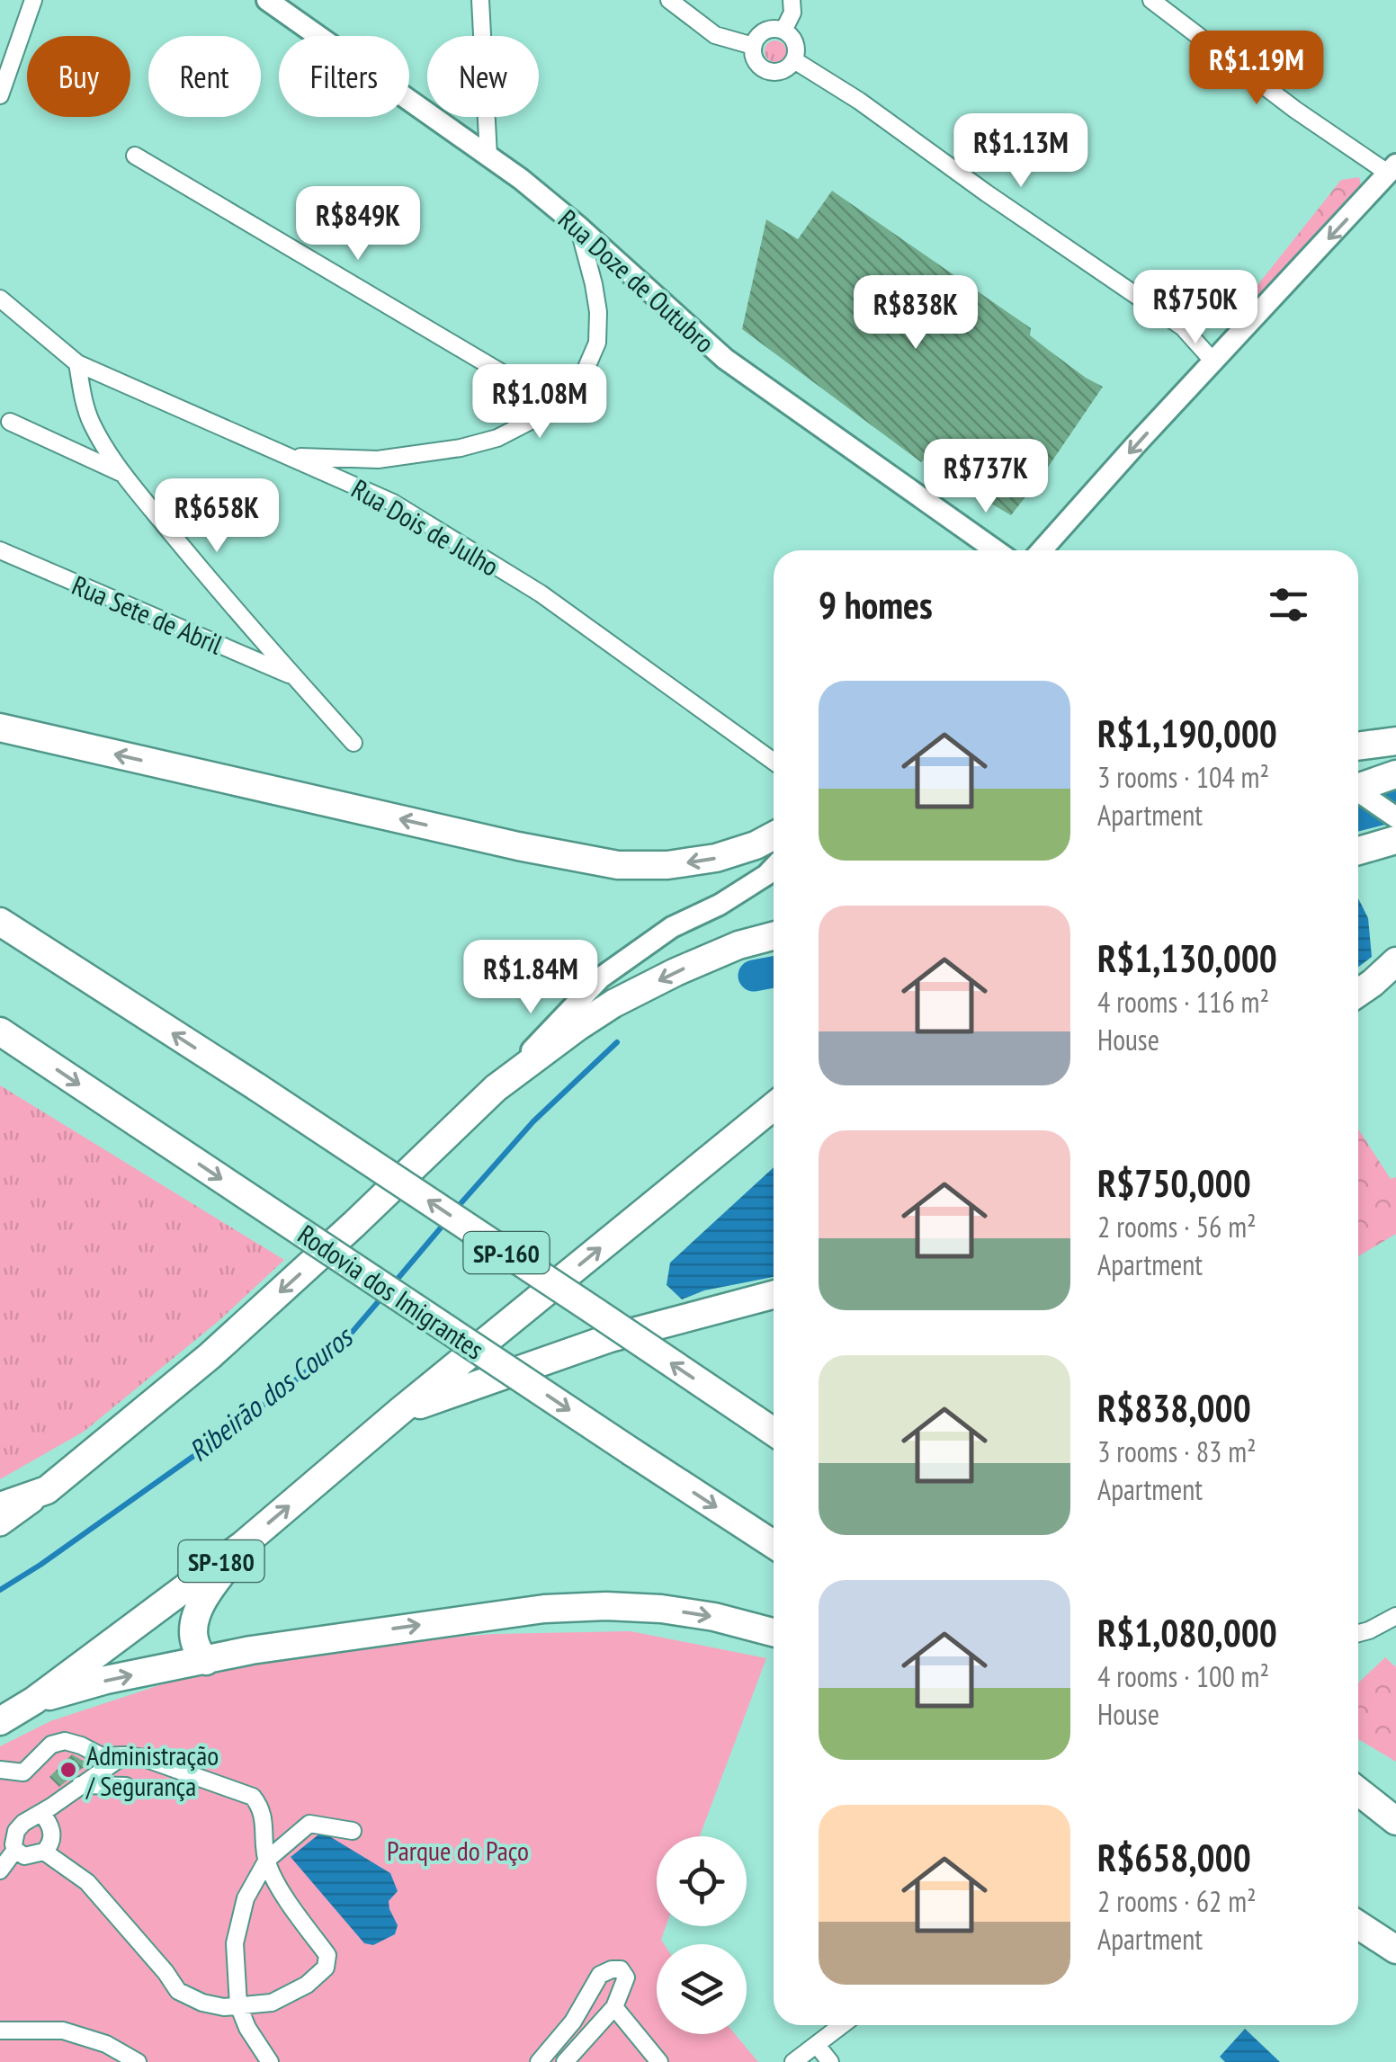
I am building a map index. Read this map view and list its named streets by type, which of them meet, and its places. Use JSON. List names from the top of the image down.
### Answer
{
  "streets": {
    "highway": ["SP-160", "Rodovia dos Imigrantes", "SP-180"],
    "street": ["Rua Doze de Outubro", "Rua Dois de Julho", "Rua Sete de Abril"]
  },
  "water": ["Ribeirão dos Couros"],
  "parks": ["Parque do Paço"],
  "places": ["Administração / Segurança"],
  "page": {
    "price": [
      "R$1.19M",
      "R$1.13M",
      "R$849K",
      "R$750K",
      "R$838K",
      "R$1.08M",
      "R$737K",
      "R$658K",
      "R$1.84M"
    ],
    "chip": [
      "Buy",
      "Rent",
      "Filters",
      "New"
    ],
    "heading": "9 homes",
    "list": [
      {
        "name": "R$1,190,000",
        "note": "3 rooms · 104 m² · Apartment"
      },
      {
        "name": "R$1,130,000",
        "note": "4 rooms · 116 m² · House"
      },
      {
        "name": "R$750,000",
        "note": "2 rooms · 56 m² · Apartment"
      },
      {
        "name": "R$838,000",
        "note": "3 rooms · 83 m² · Apartment"
      },
      {
        "name": "R$1,080,000",
        "note": "4 rooms · 100 m² · House"
      },
      {
        "name": "R$658,000",
        "note": "2 rooms · 62 m² · Apartment"
      }
    ]
  }
}
